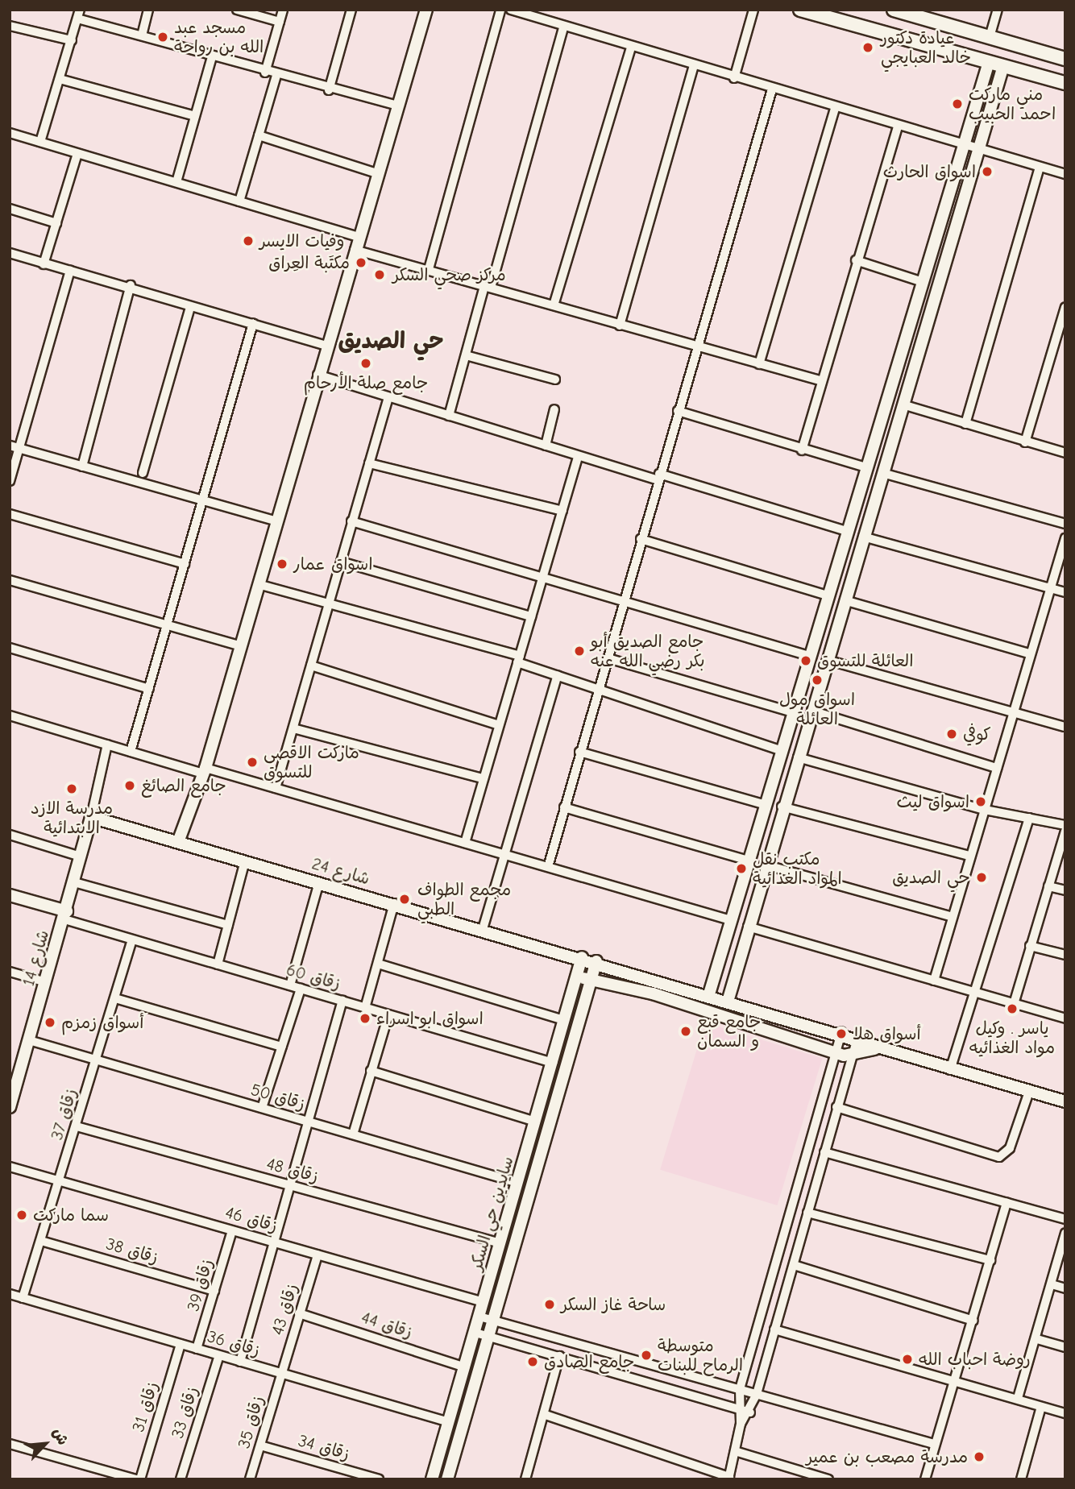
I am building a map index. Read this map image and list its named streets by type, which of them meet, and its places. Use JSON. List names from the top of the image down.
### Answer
{
  "streets": {
    "street": [
      "شارع 24",
      "شارع 14",
      "زقاق 60",
      "زقاق 50",
      "زقاق 37",
      "زقاق 48",
      "سايدين حي السكر",
      "زقاق 46",
      "زقاق 38",
      "زقاق 39",
      "زقاق 43",
      "زقاق 44",
      "زقاق 36",
      "زقاق 31",
      "زقاق 33",
      "زقاق 35",
      "زقاق 34"
    ]
  },
  "crossings": [
    ["شارع 24", "شارع 14"],
    ["شارع 24", "سايدين حي السكر"],
    ["شارع 14", "زقاق 60"],
    ["شارع 14", "زقاق 50"],
    ["زقاق 60", "زقاق 37"],
    ["زقاق 60", "سايدين حي السكر"],
    ["زقاق 50", "زقاق 37"],
    ["زقاق 50", "سايدين حي السكر"],
    ["زقاق 37", "زقاق 48"],
    ["زقاق 37", "زقاق 46"],
    ["زقاق 37", "زقاق 38"],
    ["زقاق 37", "زقاق 36"],
    ["زقاق 48", "سايدين حي السكر"],
    ["سايدين حي السكر", "زقاق 46"],
    ["سايدين حي السكر", "زقاق 44"],
    ["سايدين حي السكر", "زقاق 36"],
    ["زقاق 46", "زقاق 39"],
    ["زقاق 46", "زقاق 43"],
    ["زقاق 38", "زقاق 39"],
    ["زقاق 39", "زقاق 36"],
    ["زقاق 43", "زقاق 44"],
    ["زقاق 43", "زقاق 36"],
    ["زقاق 43", "زقاق 35"],
    ["زقاق 36", "زقاق 31"],
    ["زقاق 36", "زقاق 33"],
    ["زقاق 36", "زقاق 35"],
    ["زقاق 35", "زقاق 34"]
  ],
  "districts": ["حي الصديق"],
  "places": [
    "مسجد عبد الله بن رواحة",
    "عيادة دكتور خالد العبايجي",
    "مني ماركت احمد الحبيب",
    "اسواق الحارث",
    "وفيات الايسر",
    "مكتَبة العِراق",
    "مركز صحي السكر",
    "جامع صلة الأرحام",
    "اسواق عمار",
    "جامع الصديق أبو بكر رضي الله عنه",
    "العائلة للتسوق",
    "اسواق مول العائلة",
    "كوفي",
    "ماركت الاقصى للتسوق",
    "جامع الصائغ",
    "مدرسة الازد الابتدائية",
    "اسواق ليث",
    "مكتب نقل المواد الغذائية",
    "حي الصديق",
    "مجمع الطواف الطبي",
    "ياسر . وكيل مواد الغذائيه",
    "اسواق ابو اسراء",
    "أسواق زمزم",
    "جامع قبع و السمان",
    "أسواق هلا",
    "سما ماركت",
    "ساحة غاز السكر",
    "متوسطة الرماح للبنات",
    "روضة احباب الله",
    "جامع الصادق",
    "مدرسة مصعب بن عمير"
  ],
  "north": "top right"
}
